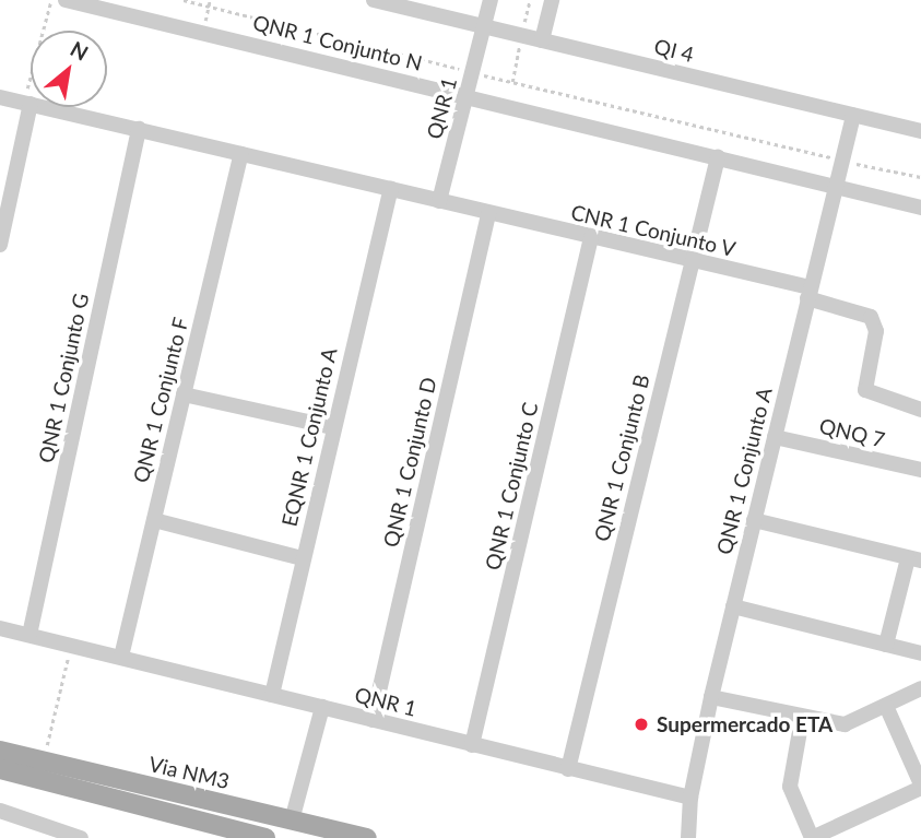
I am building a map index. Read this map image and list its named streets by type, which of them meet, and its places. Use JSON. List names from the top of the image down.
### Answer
{
  "streets": {
    "main road": ["Via NM3"],
    "street": [
      "QNR 1 Conjunto N",
      "QI 4",
      "QNR 1",
      "CNR 1 Conjunto V",
      "QNR 1 Conjunto G",
      "QNR 1 Conjunto F",
      "QNQ 7",
      "EQNR 1 Conjunto A",
      "QNR 1 Conjunto B",
      "QNR 1 Conjunto D",
      "QNR 1 Conjunto A",
      "QNR 1 Conjunto C"
    ]
  },
  "crossings": [
    ["QNR 1 Conjunto N", "QNR 1"],
    ["QNR 1 Conjunto N", "QNR 1 Conjunto B"],
    ["QNR 1 Conjunto N", "QNR 1 Conjunto A"],
    ["QI 4", "QNR 1"],
    ["QI 4", "QNR 1 Conjunto A"],
    ["QNR 1", "QNR 1 Conjunto G"],
    ["QNR 1", "QNR 1 Conjunto F"],
    ["QNR 1", "EQNR 1 Conjunto A"],
    ["QNR 1", "QNR 1 Conjunto B"],
    ["QNR 1", "QNR 1 Conjunto D"],
    ["QNR 1", "QNR 1 Conjunto A"],
    ["QNR 1", "QNR 1 Conjunto C"],
    ["CNR 1 Conjunto V", "QNR 1 Conjunto B"],
    ["CNR 1 Conjunto V", "QNR 1 Conjunto D"],
    ["CNR 1 Conjunto V", "QNR 1 Conjunto A"],
    ["CNR 1 Conjunto V", "QNR 1 Conjunto C"],
    ["QNQ 7", "QNR 1 Conjunto A"]
  ],
  "places": ["Supermercado ETA"],
  "north": "top right"
}
